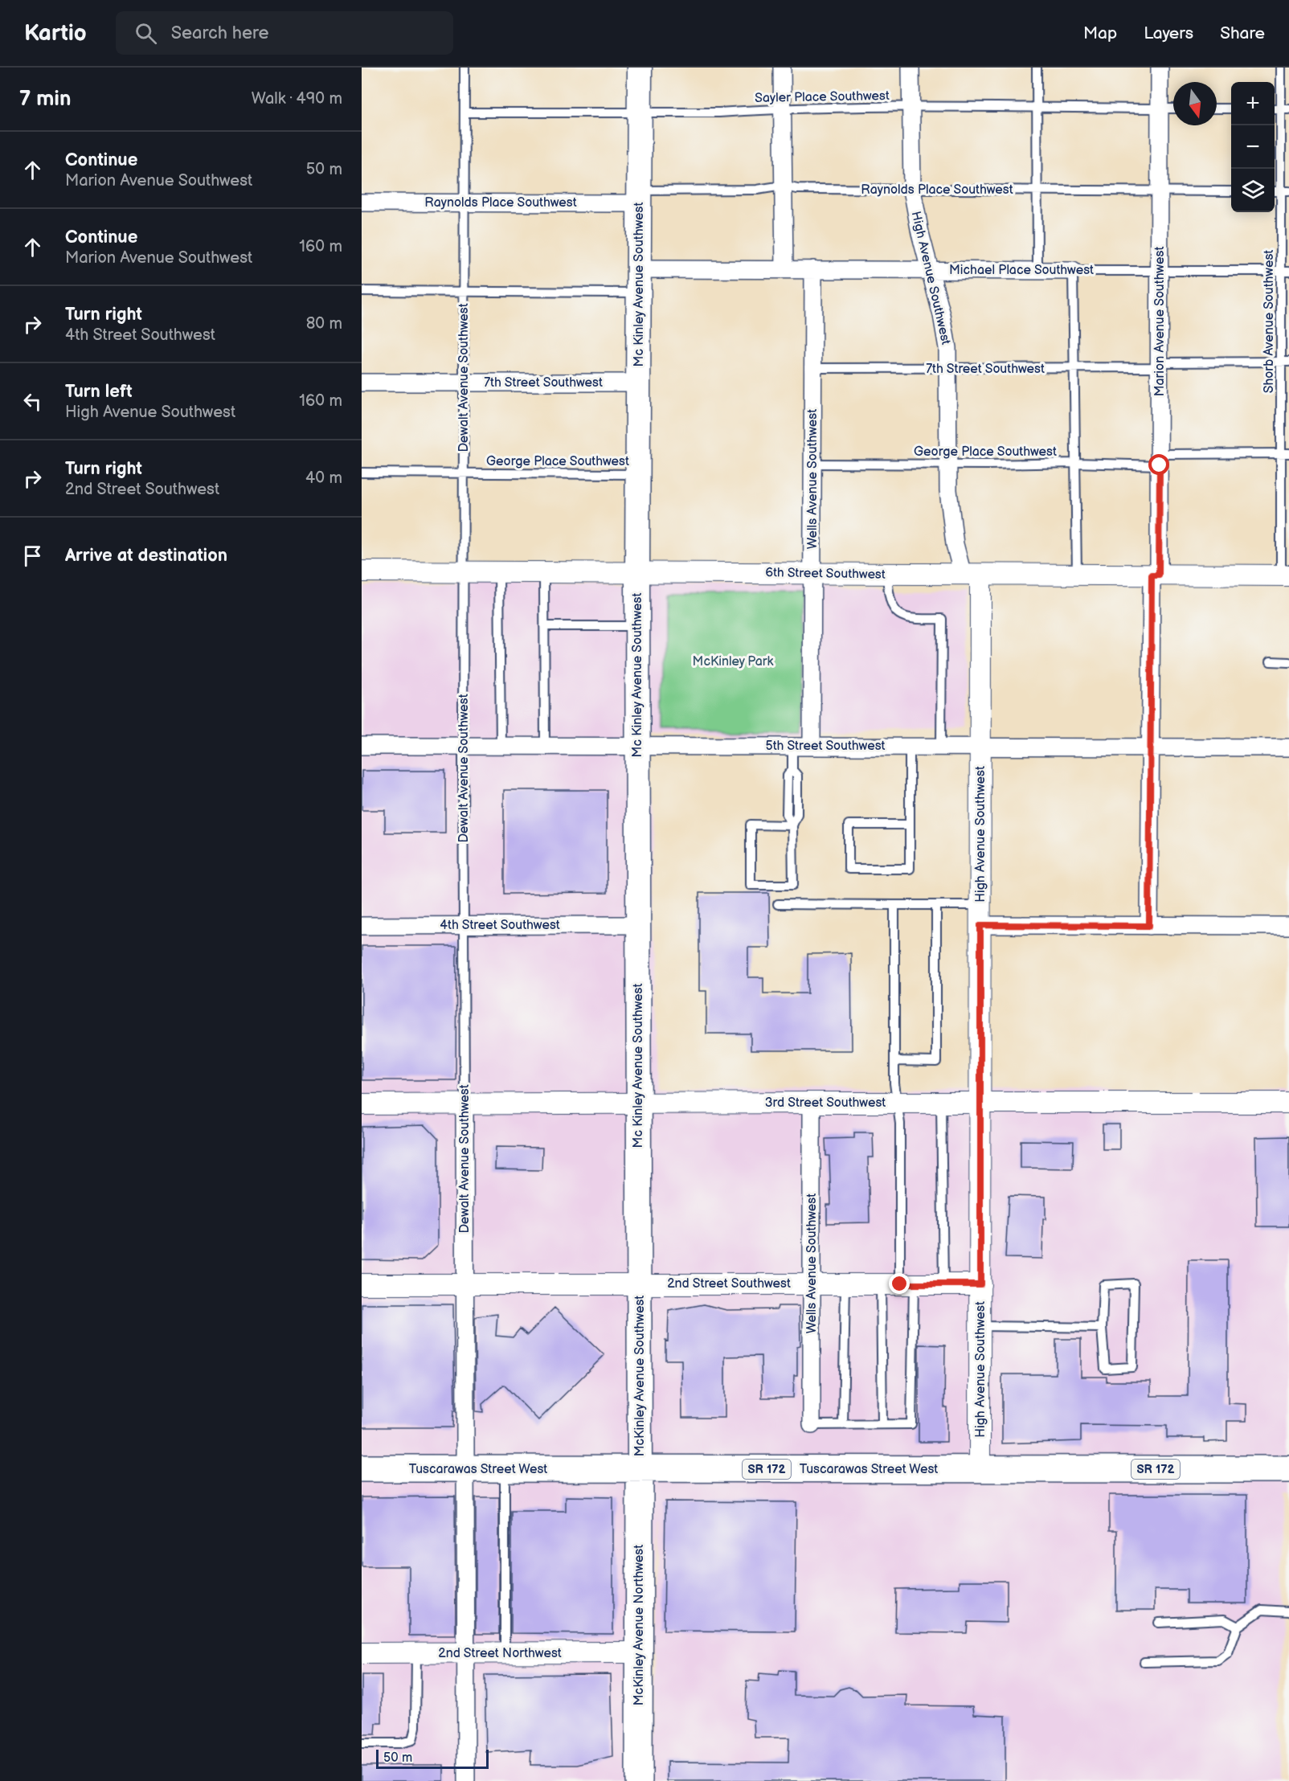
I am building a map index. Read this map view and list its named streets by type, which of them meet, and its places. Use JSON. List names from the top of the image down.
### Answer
{
  "streets": {
    "main road": [
      "Mc Kinley Avenue Southwest",
      "McKinley Avenue Southwest",
      "Tuscarawas Street West",
      "SR 172",
      "McKinley Avenue Northwest"
    ],
    "street": [
      "Raynolds Place Southwest",
      "Michael Place Southwest",
      "High Avenue Southwest",
      "Marion Avenue Southwest",
      "7th Street Southwest",
      "Dewalt Avenue Southwest",
      "Wells Avenue Southwest",
      "6th Street Southwest",
      "5th Street Southwest",
      "4th Street Southwest",
      "3rd Street Southwest",
      "2nd Street Southwest",
      "2nd Street Northwest"
    ],
    "lane": ["Sayler Place Southwest", "Shorb Avenue Southwest", "George Place Southwest"]
  },
  "crossings": [
    ["Sayler Place Southwest", "High Avenue Southwest"],
    ["Sayler Place Southwest", "Mc Kinley Avenue Southwest"],
    ["Sayler Place Southwest", "Marion Avenue Southwest"],
    ["Sayler Place Southwest", "Dewalt Avenue Southwest"],
    ["Raynolds Place Southwest", "High Avenue Southwest"],
    ["Raynolds Place Southwest", "Mc Kinley Avenue Southwest"],
    ["Raynolds Place Southwest", "Marion Avenue Southwest"],
    ["Raynolds Place Southwest", "Dewalt Avenue Southwest"],
    ["Michael Place Southwest", "High Avenue Southwest"],
    ["Michael Place Southwest", "Mc Kinley Avenue Southwest"],
    ["Michael Place Southwest", "Marion Avenue Southwest"],
    ["Michael Place Southwest", "Shorb Avenue Southwest"],
    ["Michael Place Southwest", "Dewalt Avenue Southwest"],
    ["Michael Place Southwest", "Wells Avenue Southwest"],
    ["High Avenue Southwest", "7th Street Southwest"],
    ["High Avenue Southwest", "George Place Southwest"],
    ["High Avenue Southwest", "6th Street Southwest"],
    ["High Avenue Southwest", "5th Street Southwest"],
    ["High Avenue Southwest", "3rd Street Southwest"],
    ["High Avenue Southwest", "2nd Street Southwest"],
    ["High Avenue Southwest", "Tuscarawas Street West"],
    ["Mc Kinley Avenue Southwest", "7th Street Southwest"],
    ["Mc Kinley Avenue Southwest", "George Place Southwest"],
    ["Mc Kinley Avenue Southwest", "6th Street Southwest"],
    ["Mc Kinley Avenue Southwest", "5th Street Southwest"],
    ["Mc Kinley Avenue Southwest", "4th Street Southwest"],
    ["Mc Kinley Avenue Southwest", "3rd Street Southwest"],
    ["Mc Kinley Avenue Southwest", "2nd Street Southwest"],
    ["Mc Kinley Avenue Southwest", "McKinley Avenue Southwest"],
    ["Marion Avenue Southwest", "7th Street Southwest"],
    ["Marion Avenue Southwest", "George Place Southwest"],
    ["Marion Avenue Southwest", "6th Street Southwest"],
    ["Marion Avenue Southwest", "5th Street Southwest"],
    ["Shorb Avenue Southwest", "7th Street Southwest"],
    ["Shorb Avenue Southwest", "George Place Southwest"],
    ["Shorb Avenue Southwest", "6th Street Southwest"],
    ["7th Street Southwest", "Dewalt Avenue Southwest"],
    ["7th Street Southwest", "Wells Avenue Southwest"],
    ["Dewalt Avenue Southwest", "George Place Southwest"],
    ["Dewalt Avenue Southwest", "6th Street Southwest"],
    ["Dewalt Avenue Southwest", "5th Street Southwest"],
    ["Dewalt Avenue Southwest", "4th Street Southwest"],
    ["Dewalt Avenue Southwest", "3rd Street Southwest"],
    ["Dewalt Avenue Southwest", "2nd Street Southwest"],
    ["Dewalt Avenue Southwest", "Tuscarawas Street West"],
    ["Dewalt Avenue Southwest", "2nd Street Northwest"],
    ["George Place Southwest", "Wells Avenue Southwest"],
    ["Wells Avenue Southwest", "6th Street Southwest"],
    ["Wells Avenue Southwest", "5th Street Southwest"],
    ["Wells Avenue Southwest", "3rd Street Southwest"],
    ["Wells Avenue Southwest", "2nd Street Southwest"],
    ["2nd Street Southwest", "McKinley Avenue Southwest"],
    ["McKinley Avenue Southwest", "Tuscarawas Street West"],
    ["McKinley Avenue Southwest", "McKinley Avenue Northwest"],
    ["Tuscarawas Street West", "McKinley Avenue Northwest"],
    ["McKinley Avenue Northwest", "2nd Street Northwest"]
  ],
  "parks": ["McKinley Park"],
  "scale_bar": "50 m",
  "north": "bottom",
  "page": {
    "header": "Kartio",
    "search": "Search here",
    "nav": ["Map", "Layers", "Share"],
    "heading": ["7 min", "Walk · 490 m"],
    "map_buttons": ["+", "−"],
    "list": [
      ["Continue", "Marion Avenue Southwest", "50 m"],
      ["Continue", "Marion Avenue Southwest", "160 m"],
      ["Turn right", "4th Street Southwest", "80 m"],
      ["Turn left", "High Avenue Southwest", "160 m"],
      ["Turn right", "2nd Street Southwest", "40 m"],
      "Arrive at destination"
    ],
    "scale": "50 m"
  }
}
